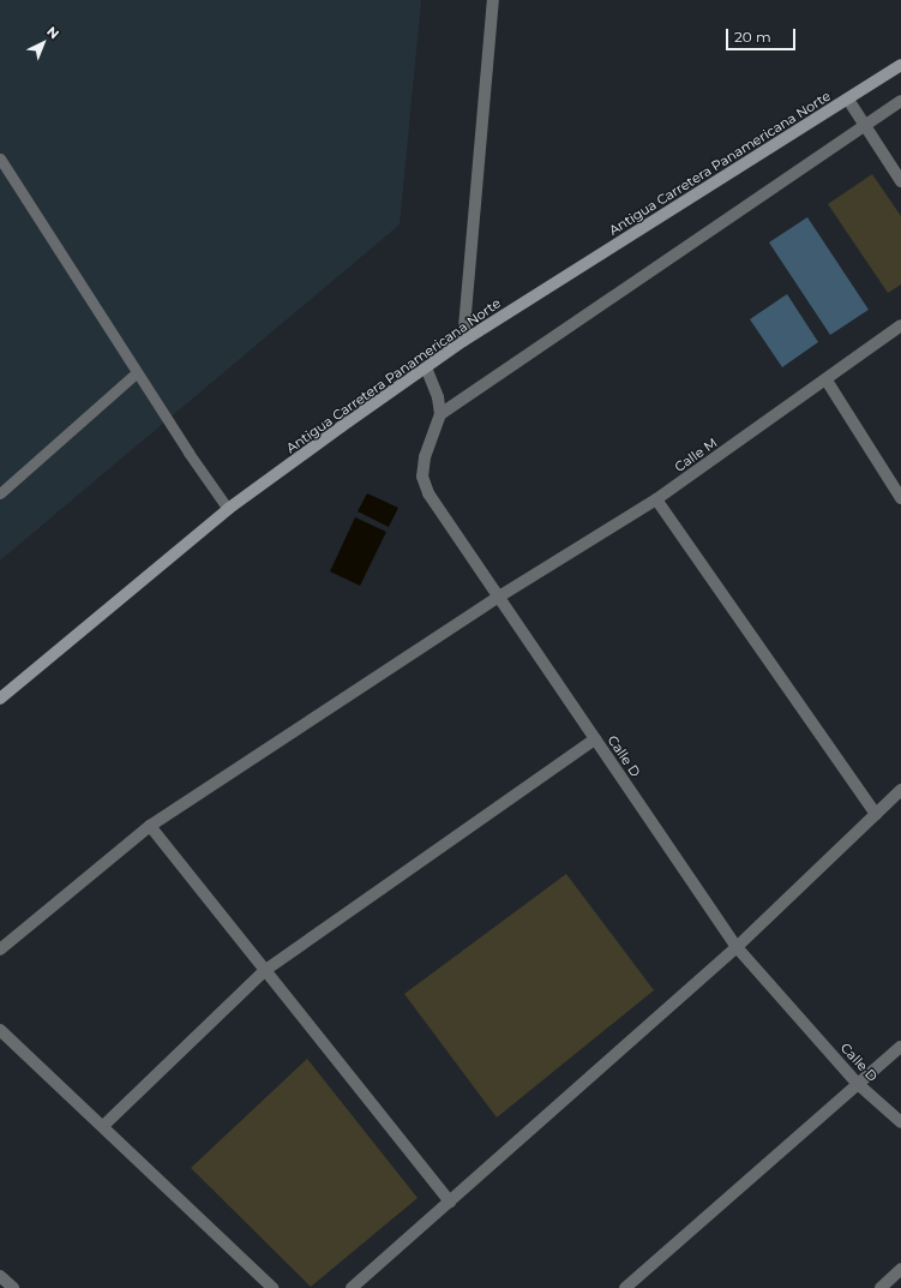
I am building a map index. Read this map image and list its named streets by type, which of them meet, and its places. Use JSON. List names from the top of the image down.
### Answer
{
  "streets": {
    "main road": ["Antigua Carretera Panamericana Norte"],
    "street": ["Calle M", "Calle D"]
  },
  "crossings": [
    ["Calle M", "Calle D"]
  ],
  "scale_bar": "20 m",
  "north": "top right"
}
